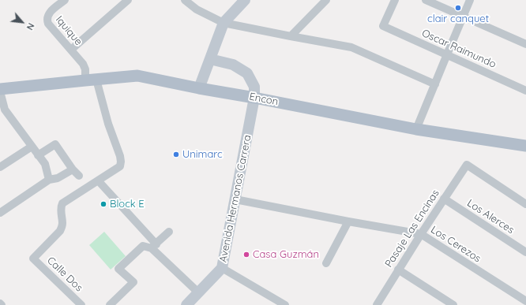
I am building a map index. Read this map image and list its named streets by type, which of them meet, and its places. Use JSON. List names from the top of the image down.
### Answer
{
  "streets": {
    "main road": ["Encon"],
    "street": [
      "Iquique",
      "Oscar Raimundo",
      "Avenida Hermanos Carrera",
      "Los Alerces",
      "Pasaje Las Encinas",
      "Los Cerezos",
      "Calle Dos"
    ]
  },
  "crossings": [
    ["Iquique", "Encon"],
    ["Iquique", "Calle Dos"],
    ["Encon", "Avenida Hermanos Carrera"],
    ["Avenida Hermanos Carrera", "Los Cerezos"],
    ["Los Alerces", "Pasaje Las Encinas"],
    ["Pasaje Las Encinas", "Los Cerezos"]
  ],
  "places": [
    "clair canquet",
    "Unimarc",
    "Block E",
    "Casa Guzmán"
  ],
  "north": "bottom right"
}
